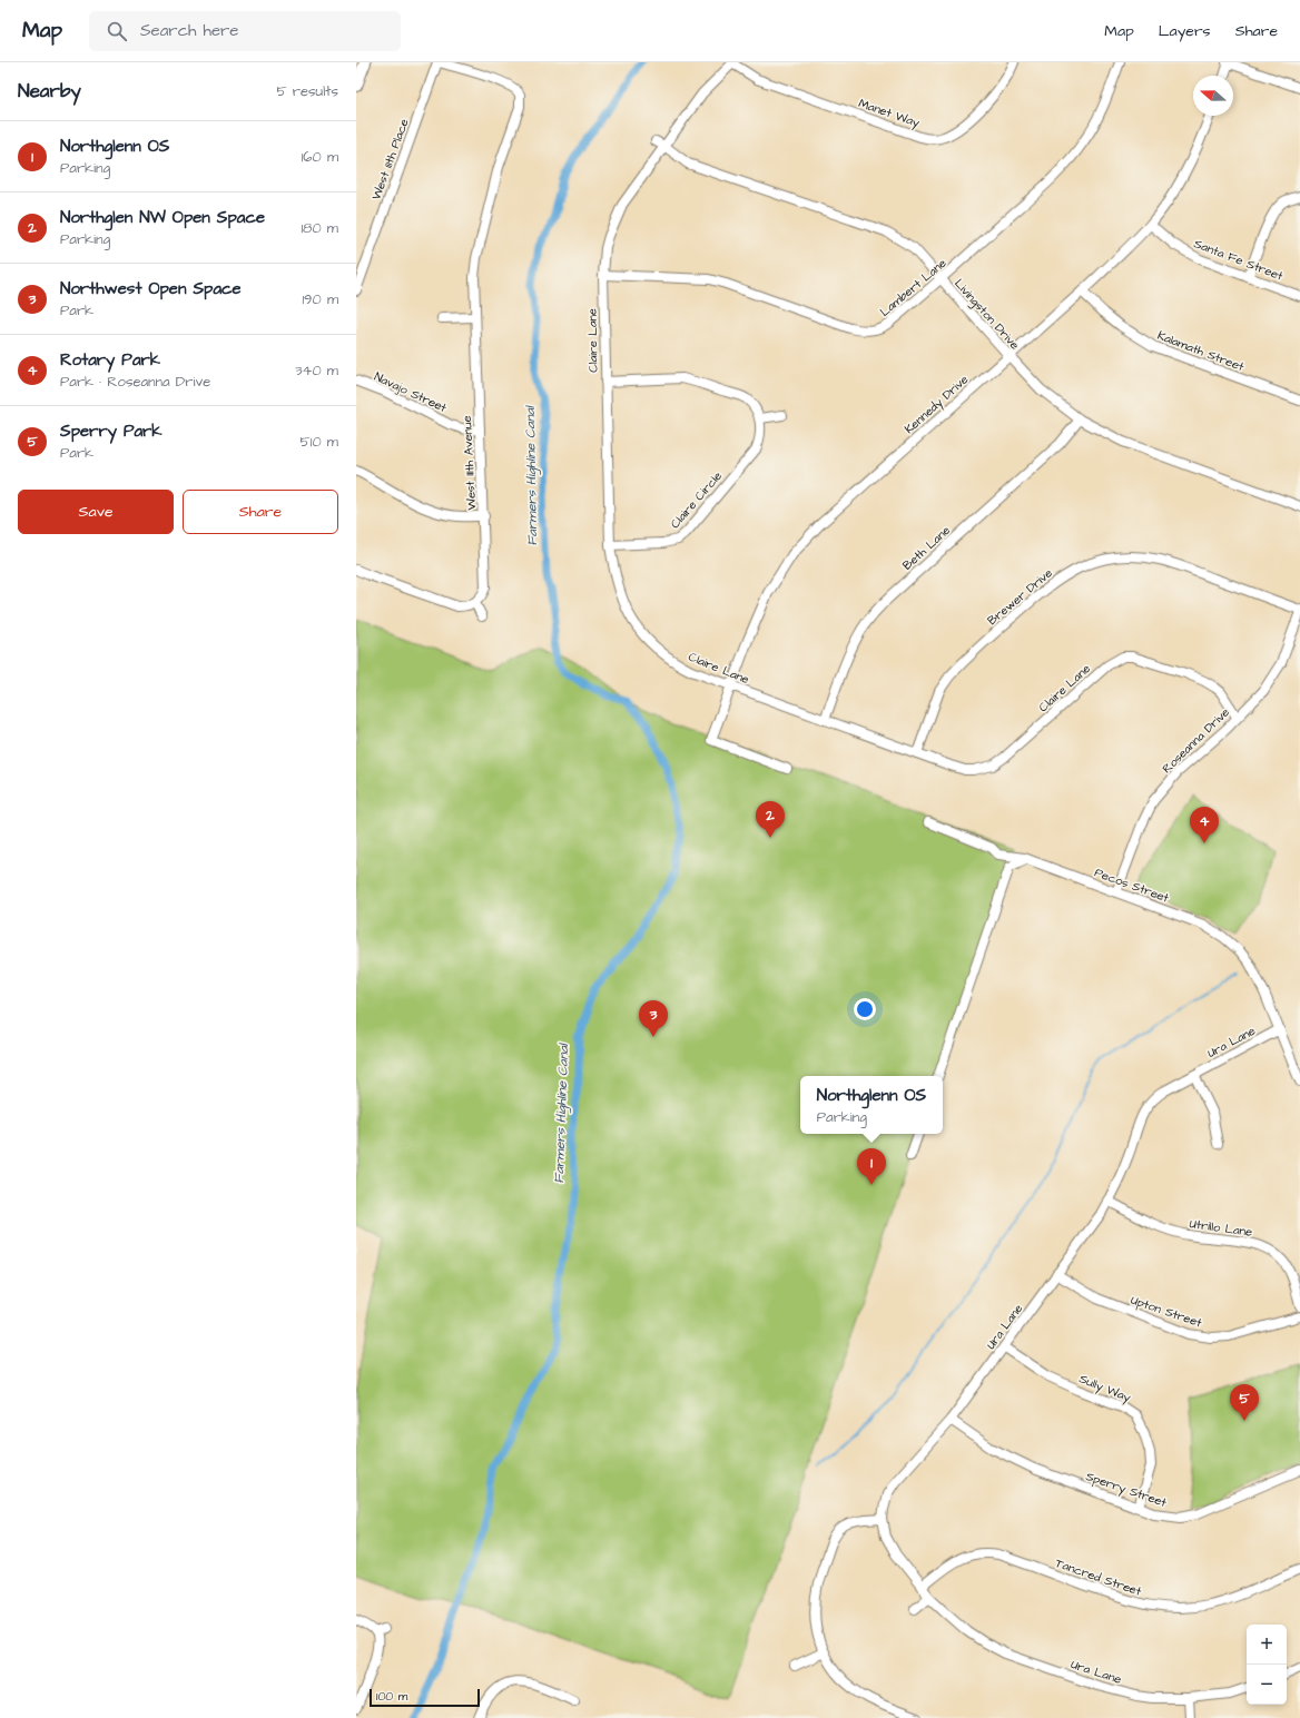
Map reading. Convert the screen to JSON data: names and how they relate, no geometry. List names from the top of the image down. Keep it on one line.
{"streets":{"street":["Manet Way","West 111th Place","Santa Fe Street","Lambert Lane","Livingston Drive","Claire Lane","Kalamath Street","Navajo Street","Kennedy Drive","West 111th Avenue","Claire Circle","Beth Lane","Brewer Drive","Roseanna Drive","Pecos Street","Ura Lane","Utrillo Lane","Upton Street","Sully Way","Sperry Street","Tancred Street"]},"crossings":[["Manet Way","Claire Lane"],["West 111th Place","West 111th Avenue"],["Santa Fe Street","Kennedy Drive"],["Lambert Lane","Livingston Drive"],["Lambert Lane","Claire Lane"],["Livingston Drive","Claire Lane"],["Livingston Drive","Kennedy Drive"],["Livingston Drive","Beth Lane"],["Claire Lane","Kennedy Drive"],["Claire Lane","Claire Circle"],["Claire Lane","Beth Lane"],["Claire Lane","Brewer Drive"],["Claire Lane","Roseanna Drive"],["Kalamath Street","Kennedy Drive"],["Navajo Street","West 111th Avenue"],["Brewer Drive","Roseanna Drive"],["Roseanna Drive","Pecos Street"],["Pecos Street","Ura Lane"],["Ura Lane","Utrillo Lane"],["Ura Lane","Upton Street"],["Ura Lane","Sully Way"],["Ura Lane","Sperry Street"],["Ura Lane","Tancred Street"],["Sully Way","Sperry Street"]],"water":["Farmers Highline Canal"],"scale_bar":"100 m","north":"left","page":{"header":"Map","search":"Search here","nav":["Map","Layers","Share"],"heading":["Nearby","5 results"],"list":[{"mark":"1","name":"Northglenn OS","note":"Parking","value":"160 m"},{"mark":"2","name":"Northglen NW Open Space","note":"Parking","value":"180 m"},{"mark":"3","name":"Northwest Open Space","note":"Park","value":"190 m"},{"mark":"4","name":"Rotary Park","note":"Park · Roseanna Drive","value":"340 m"},{"mark":"5","name":"Sperry Park","note":"Park","value":"510 m"}],"buttons":["Save","Share"],"pins":["2","4","3","1","5"],"popup":["Northglenn OS","Parking"],"map_buttons":["+","−"],"scale":"100 m"}}
